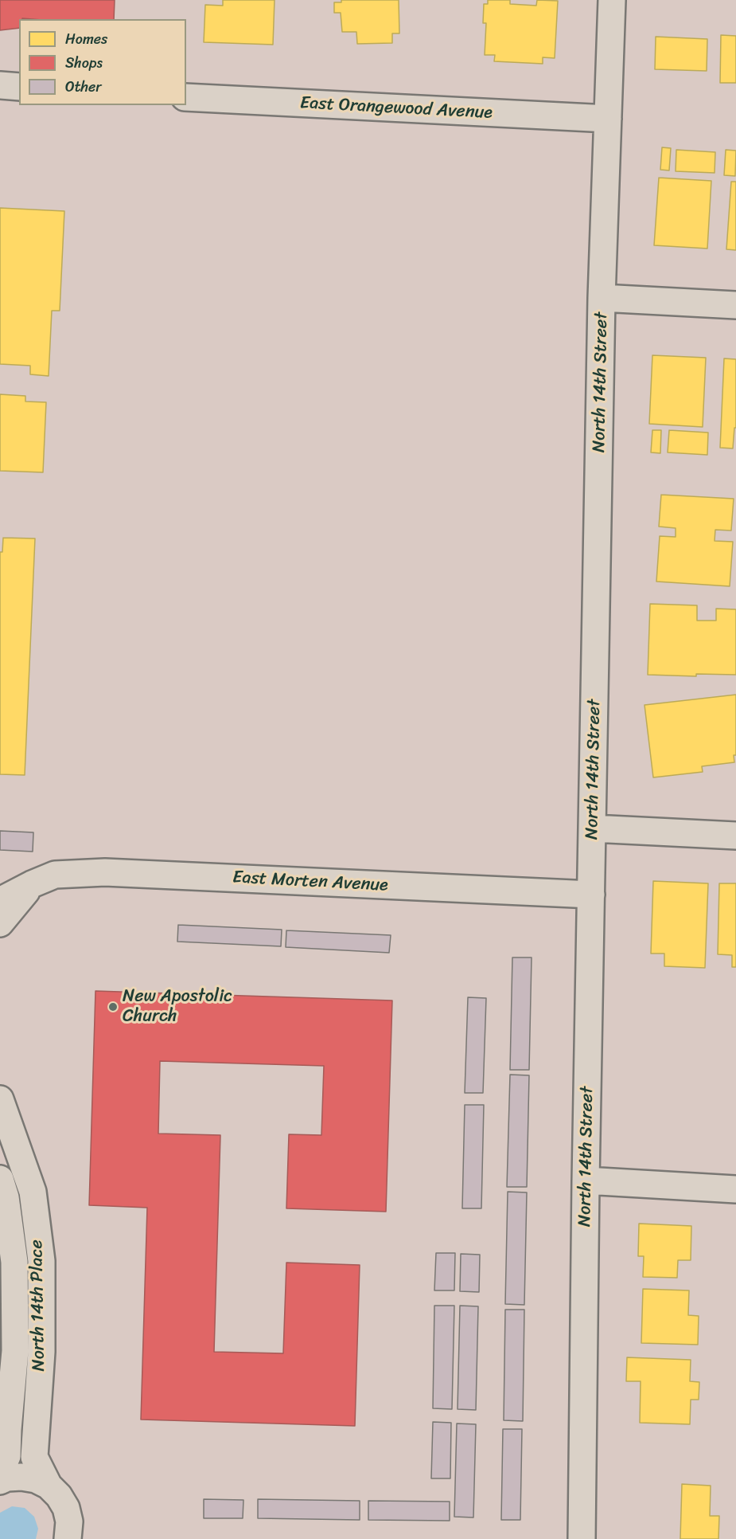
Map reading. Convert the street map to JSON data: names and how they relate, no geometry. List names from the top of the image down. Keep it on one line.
{"streets":{"street":["East Orangewood Avenue","North 14th Street","East Morten Avenue","North 14th Place"]},"crossings":[["East Orangewood Avenue","North 14th Street"],["North 14th Street","East Morten Avenue"]],"places":["New Apostolic Church"],"legend":["Homes","Shops","Other"]}
